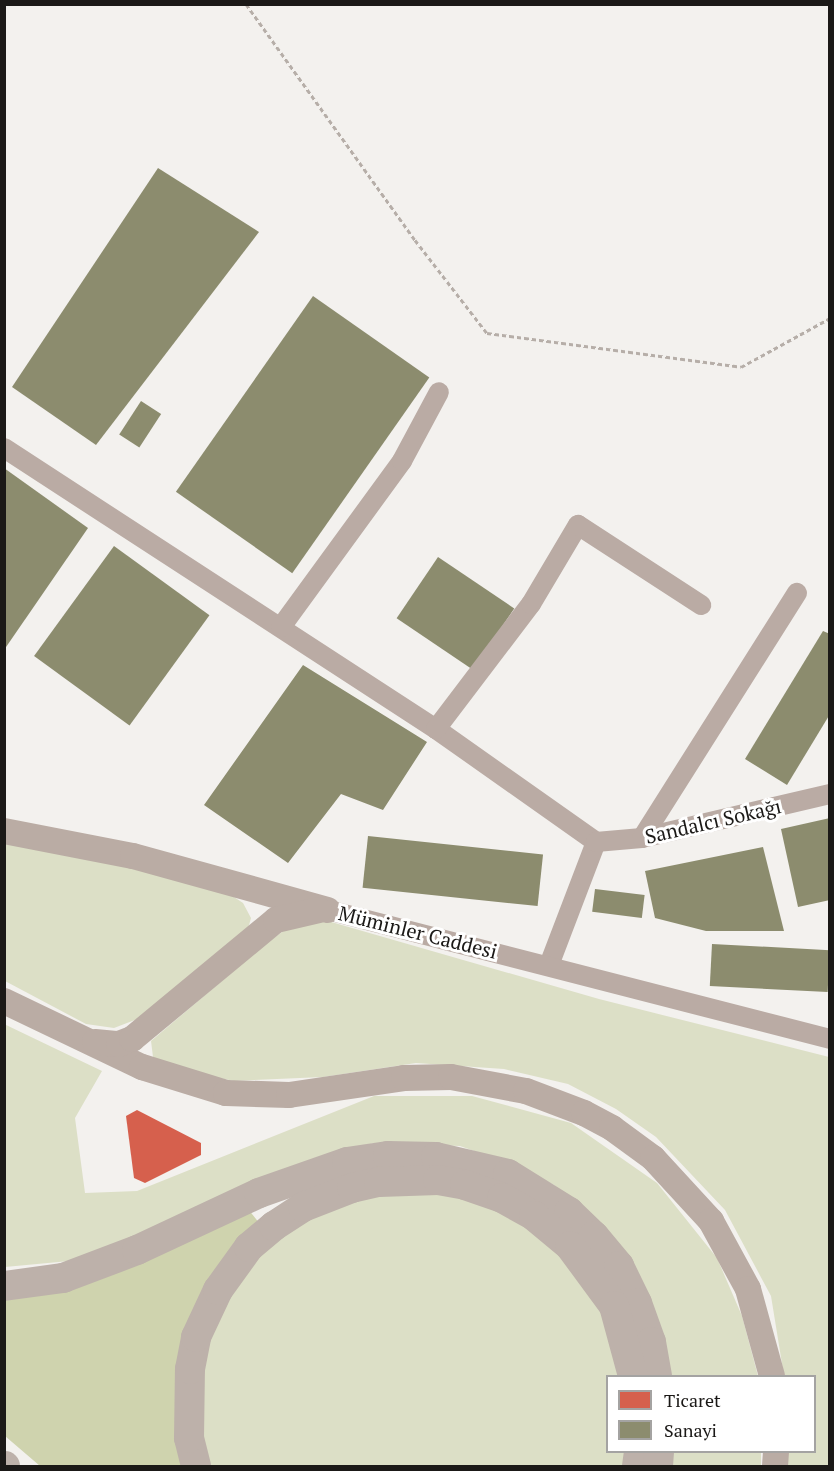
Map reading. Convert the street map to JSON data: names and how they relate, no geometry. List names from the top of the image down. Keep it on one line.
{"streets":{"main road":["Müminler Caddesi"],"street":["Sandalcı Sokağı"]},"legend":["Ticaret","Sanayi"]}
